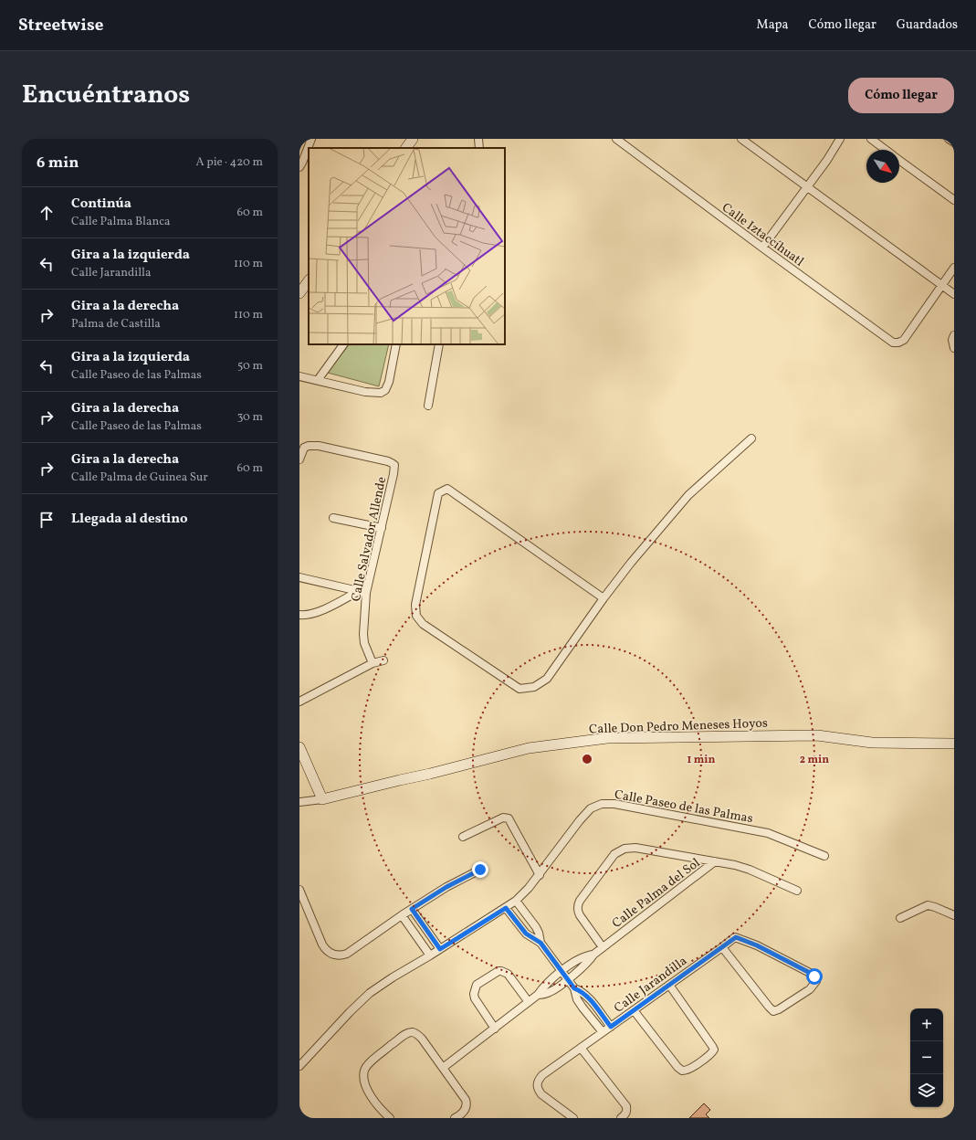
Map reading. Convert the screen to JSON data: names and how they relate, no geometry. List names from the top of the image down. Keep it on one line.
{"streets":{"street":["Calle Iztaccíhuatl","Calle Salvador Allende","Calle Don Pedro Meneses Hoyos","Calle Paseo de las Palmas","Calle Palma del Sol","Calle Jarandilla"]},"north":"bottom right","page":{"header":"Streetwise","nav":["Mapa","Cómo llegar","Guardados"],"title":"Encuéntranos","buttons":"Cómo llegar","heading":["6 min","A pie · 420 m"],"list":[["Continúa","Calle Palma Blanca","60 m"],["Gira a la izquierda","Calle Jarandilla","110 m"],["Gira a la derecha","Palma de Castilla","110 m"],["Gira a la izquierda","Calle Paseo de las Palmas","50 m"],["Gira a la derecha","Calle Paseo de las Palmas","30 m"],["Gira a la derecha","Calle Palma de Guinea Sur","60 m"],"Llegada al destino"],"map_buttons":["+","−"]},"rings":["1 min","2 min"]}
